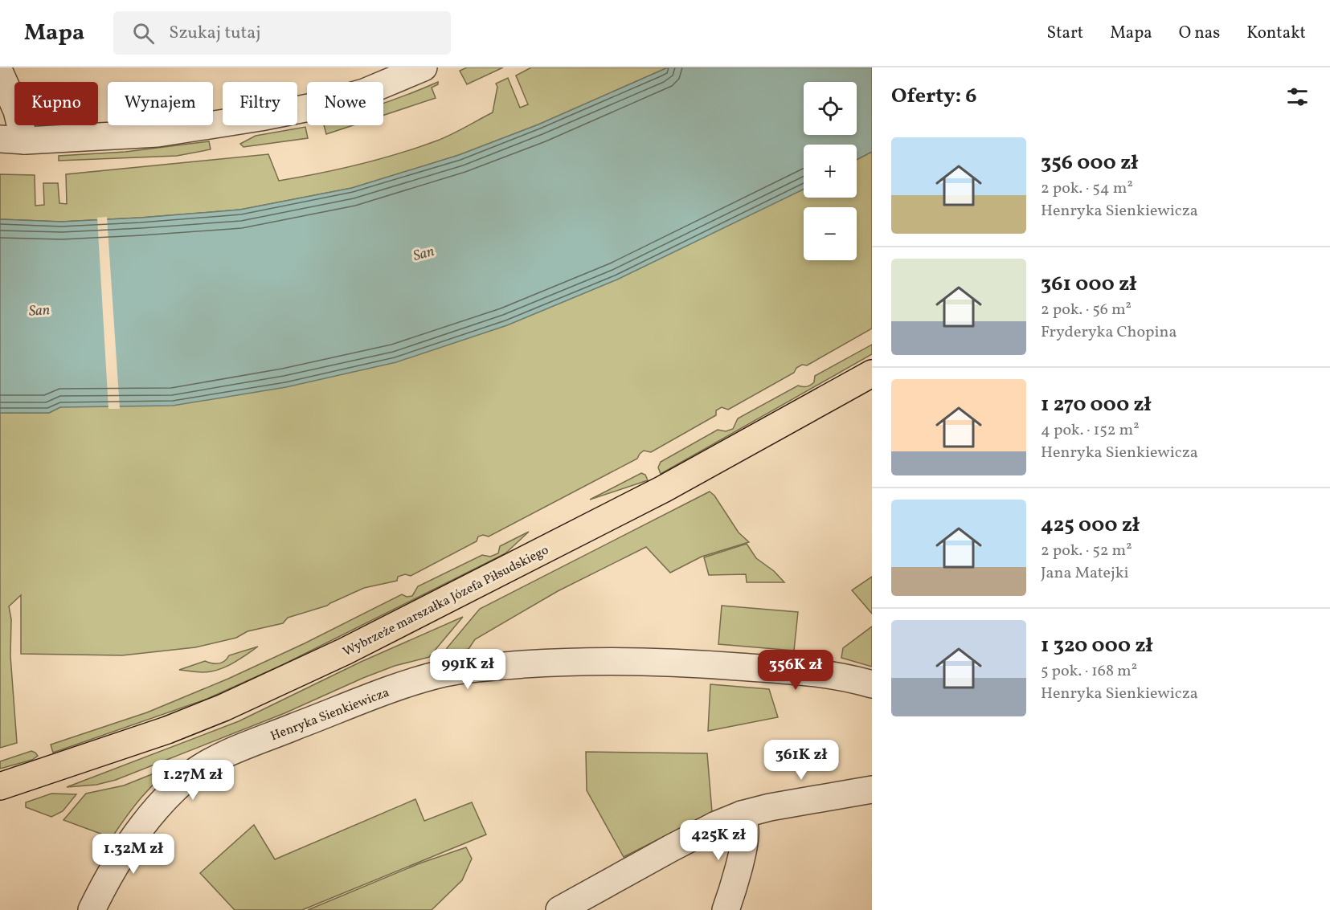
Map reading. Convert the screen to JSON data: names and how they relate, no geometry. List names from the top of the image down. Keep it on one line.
{"streets":{"main road":["Wybrzeże marszałka Józefa Piłsudskiego"],"street":["Henryka Sienkiewicza"]},"water":["San"],"page":{"header":"Mapa","search":"Szukaj tutaj","nav":["Start","Mapa","O nas","Kontakt"],"heading":"Oferty: 6","map_buttons":["+","−"],"chip":["Kupno","Wynajem","Filtry","Nowe"],"list":[{"name":"356 000 zł","note":"2 pok. · 54 m² · Henryka Sienkiewicza"},{"name":"361 000 zł","note":"2 pok. · 56 m² · Fryderyka Chopina"},{"name":"1 270 000 zł","note":"4 pok. · 152 m² · Henryka Sienkiewicza"},{"name":"425 000 zł","note":"2 pok. · 52 m² · Jana Matejki"},{"name":"1 320 000 zł","note":"5 pok. · 168 m² · Henryka Sienkiewicza"}],"price":["991K zł","356K zł","361K zł","1.27M zł","425K zł","1.32M zł"]}}
